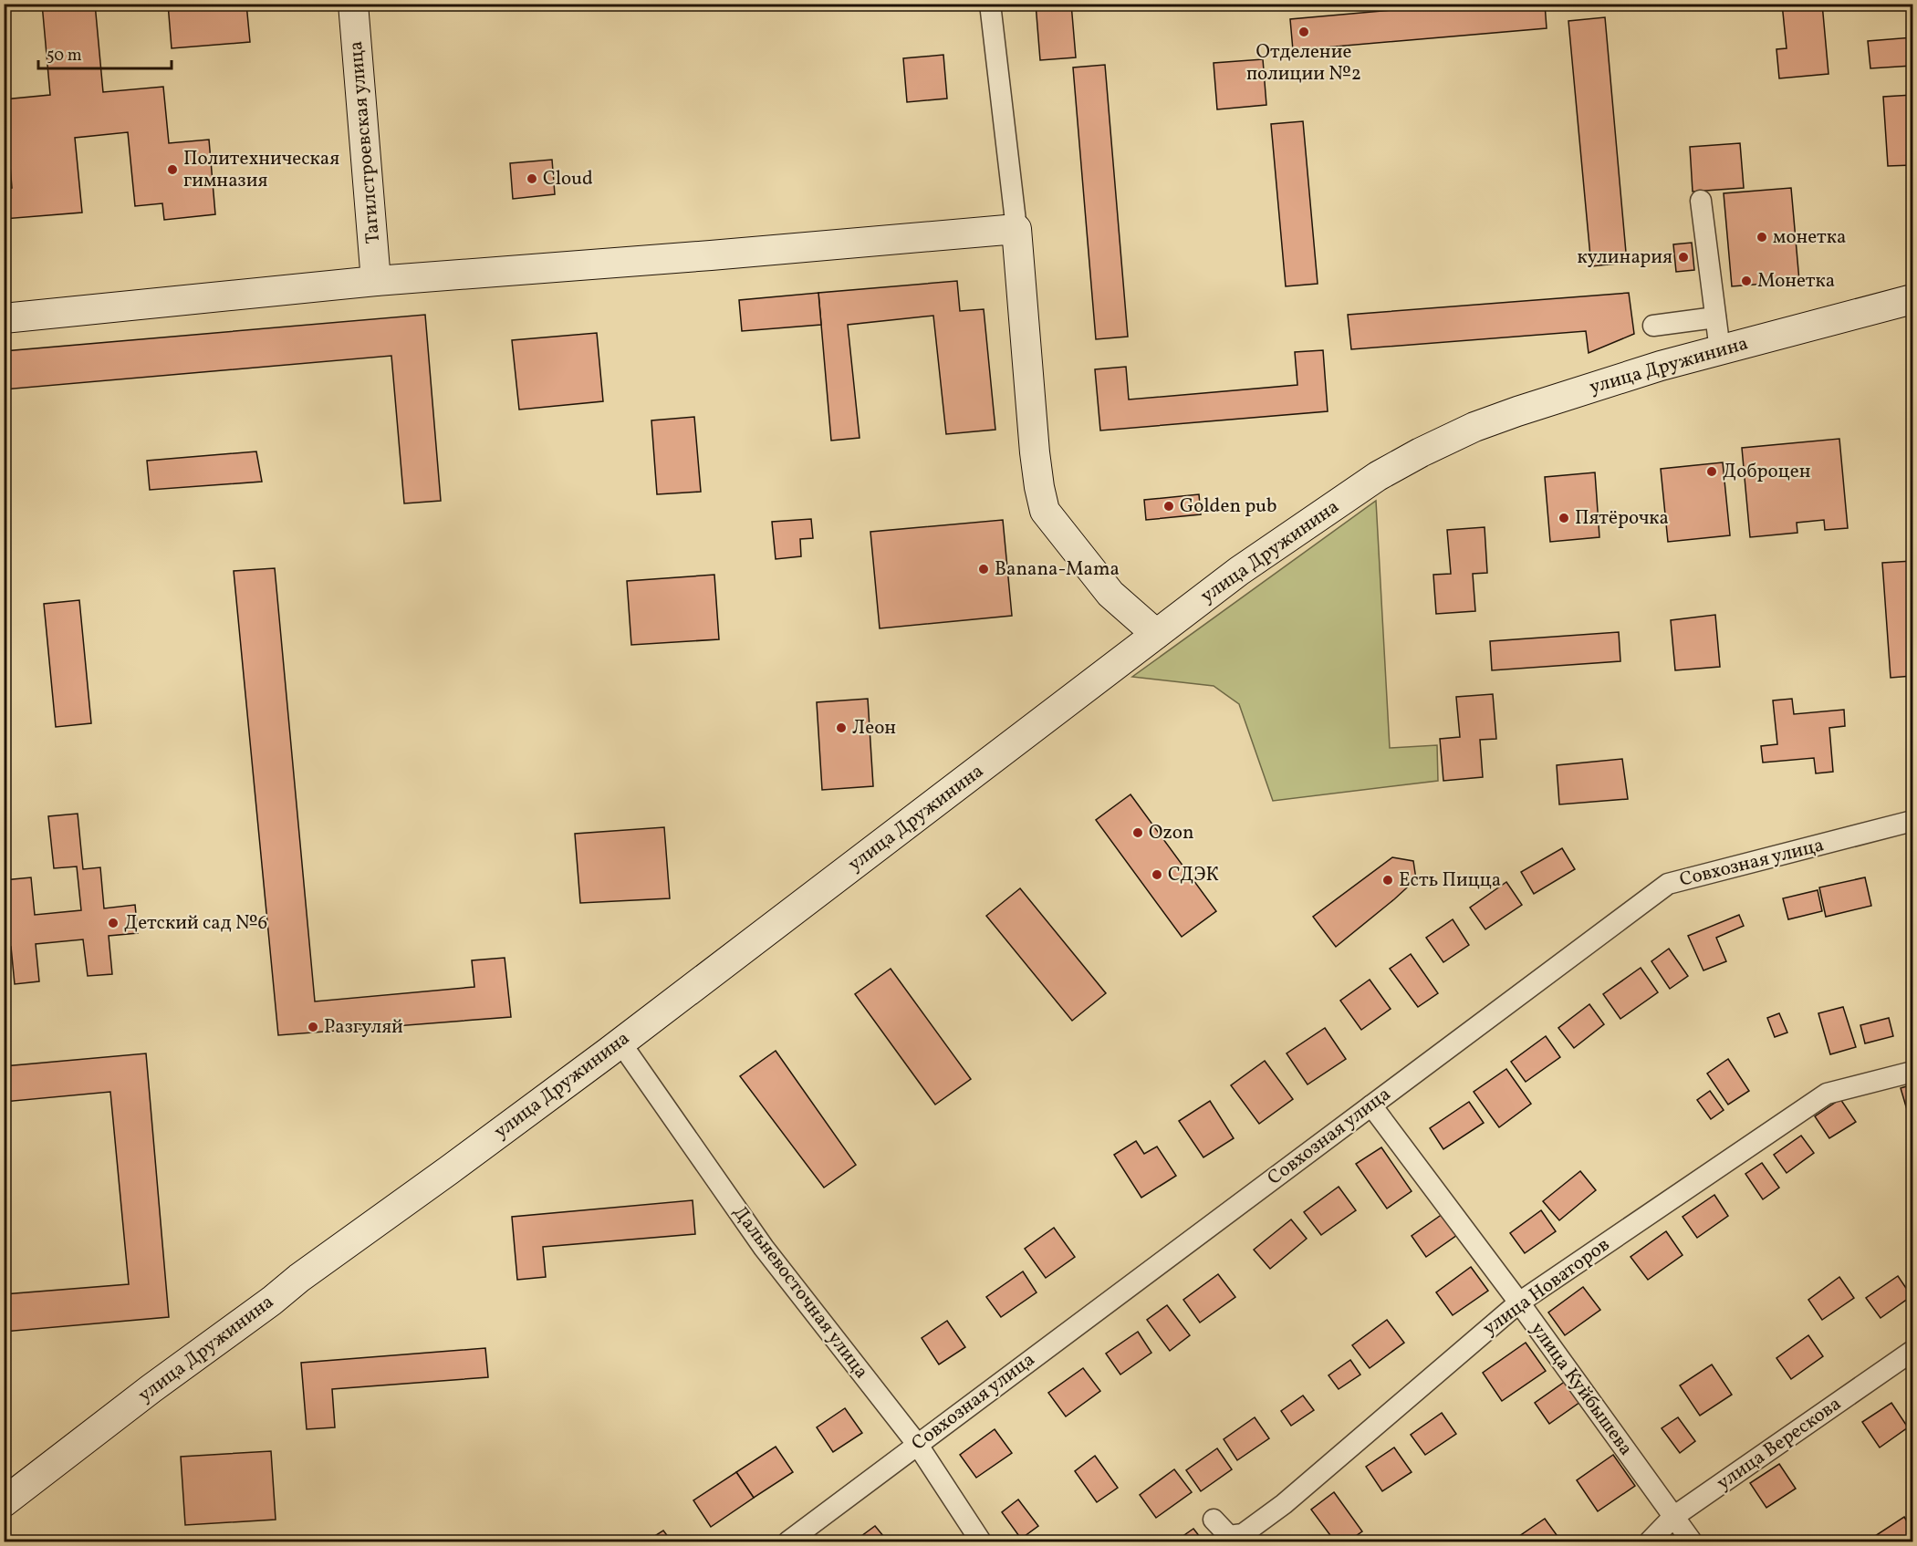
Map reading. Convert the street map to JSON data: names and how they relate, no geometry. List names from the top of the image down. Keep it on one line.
{"streets":{"main road":["Тагилстроевская улица","улица Дружинина"],"street":["Совхозная улица","улица Новаторов","Дальневосточная улица","улица Куйбышева","улица Верескова"]},"crossings":[["улица Дружинина","Дальневосточная улица"],["Совхозная улица","Дальневосточная улица"],["Совхозная улица","улица Куйбышева"],["улица Новаторов","улица Куйбышева"],["улица Куйбышева","улица Верескова"]],"places":["Отделение полиции №2","Политехническая гимназия","Cloud","монетка","кулинария","Монетка","Доброцен","Golden pub","Пятёрочка","Banana-Mama","Леон","Ozon","СДЭК","Есть Пицца","Детский сад №6","Разгуляй"],"scale_bar":"50 m"}
